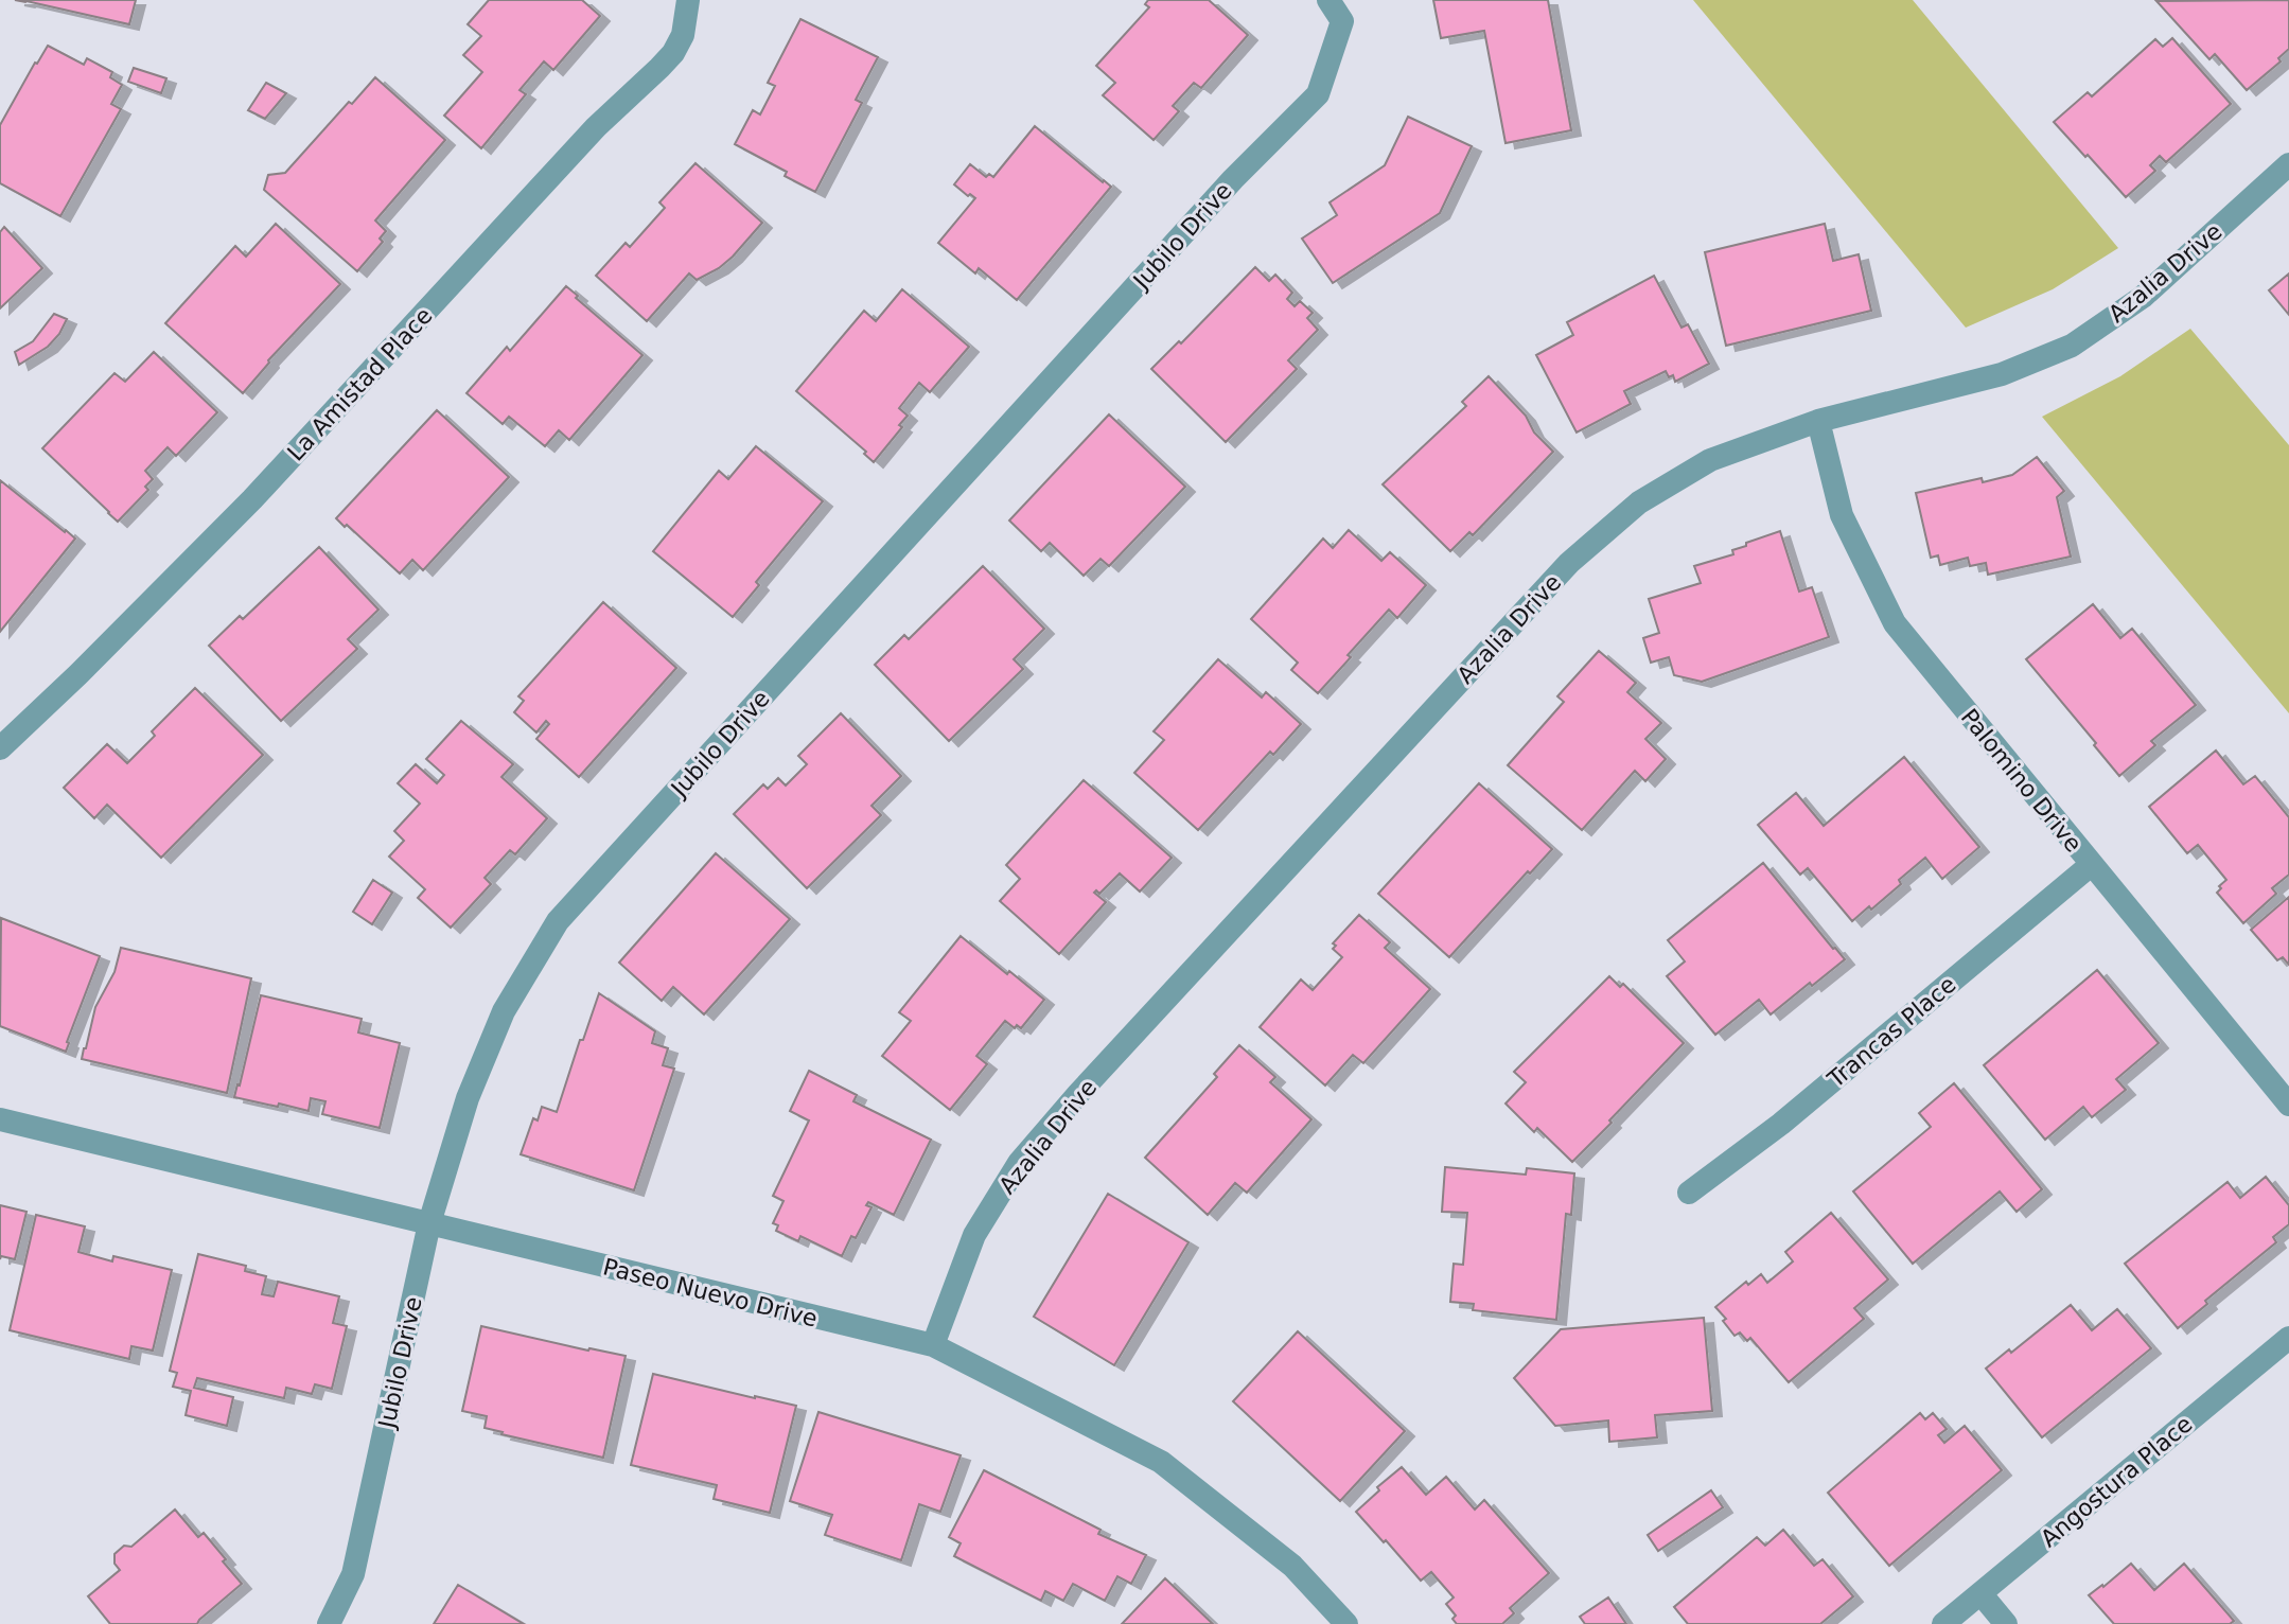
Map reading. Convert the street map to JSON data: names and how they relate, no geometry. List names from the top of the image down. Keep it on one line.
{"streets":{"street":["Jubilo Drive","Azalia Drive","La Amistad Place","Palomino Drive","Trancas Place","Paseo Nuevo Drive","Angostura Place"]},"crossings":[["Jubilo Drive","Paseo Nuevo Drive"],["Azalia Drive","Palomino Drive"],["Azalia Drive","Paseo Nuevo Drive"],["Palomino Drive","Trancas Place"]]}
